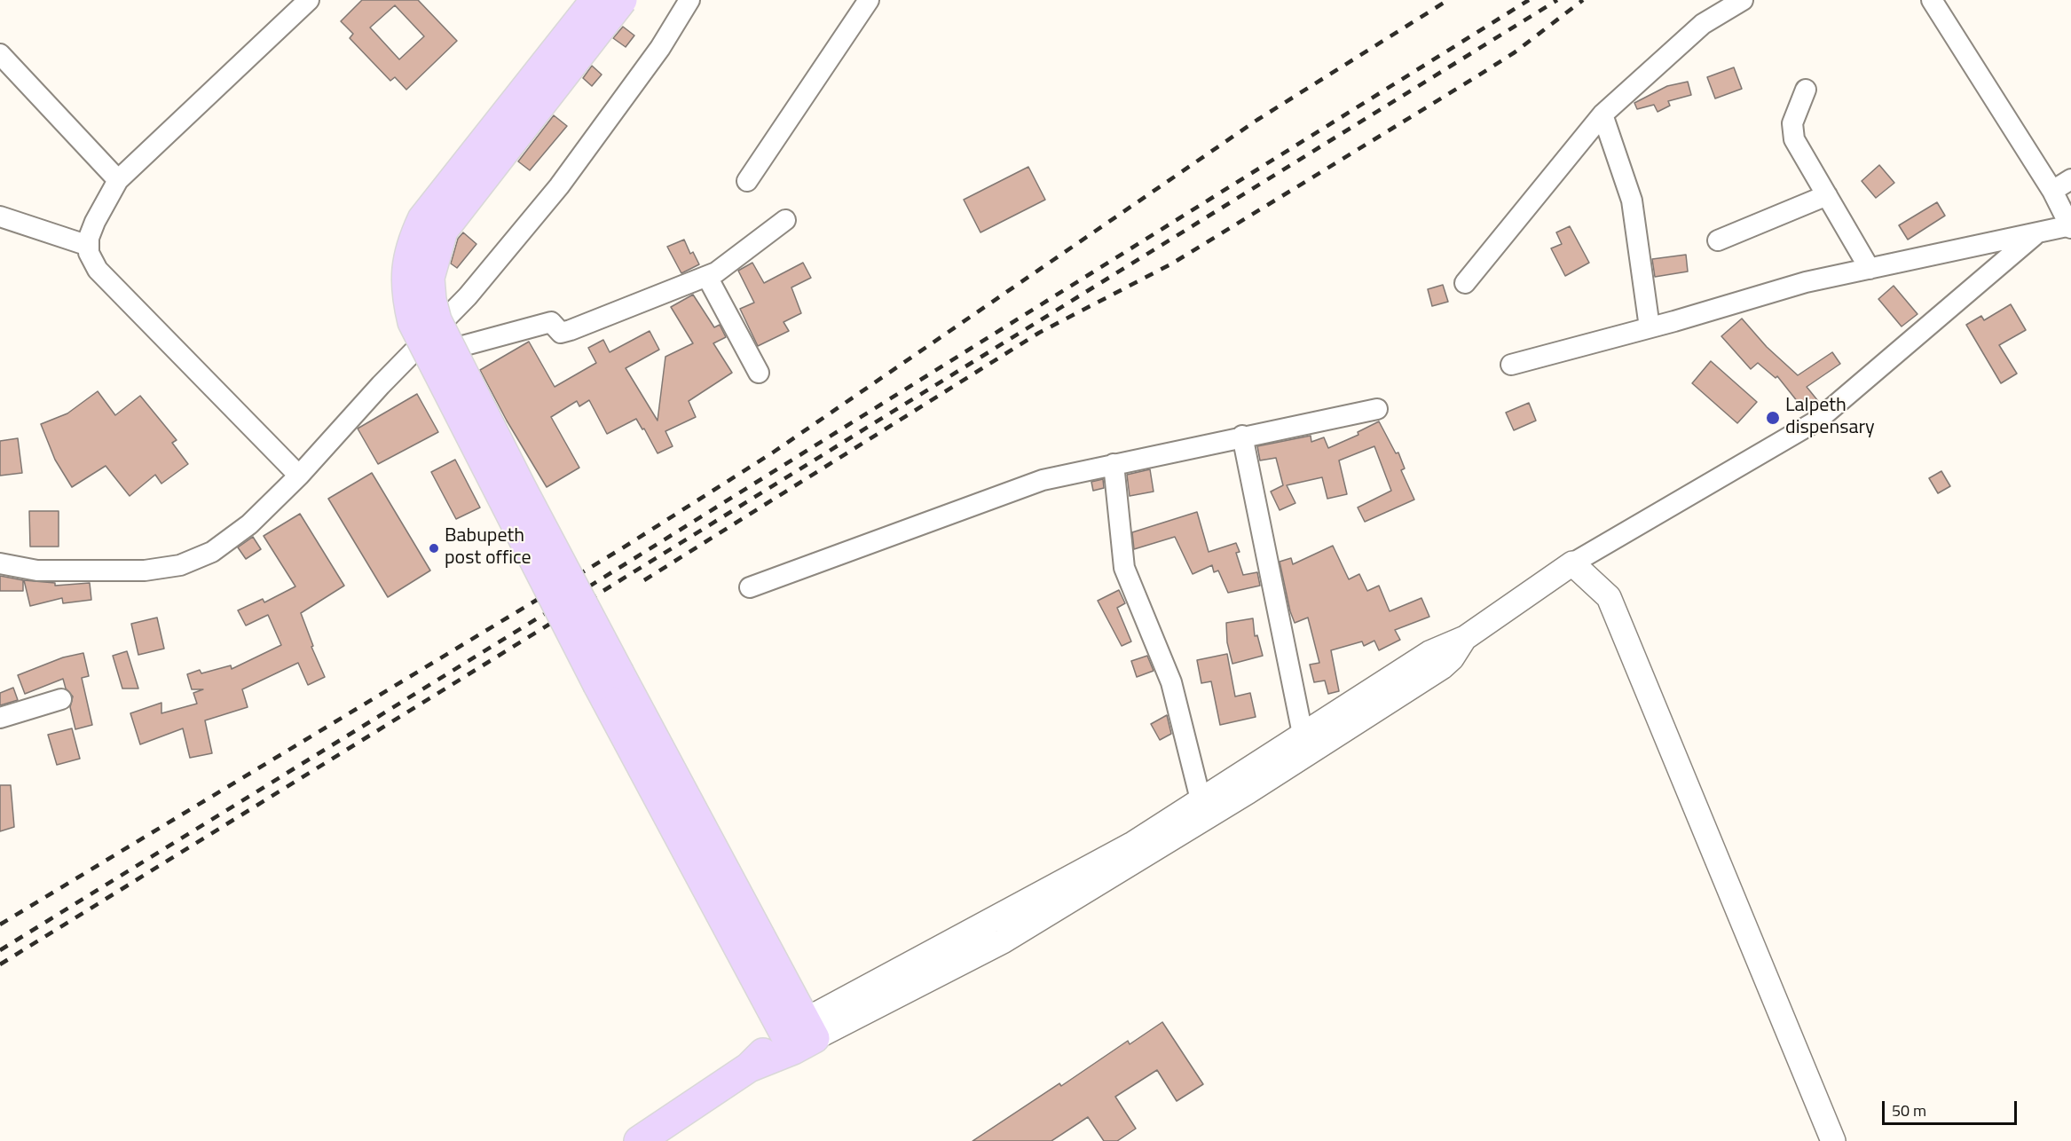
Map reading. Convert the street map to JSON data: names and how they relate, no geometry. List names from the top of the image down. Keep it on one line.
{"places":["Lalpeth dispensary","Babupeth post office"],"scale_bar":"50 m"}
